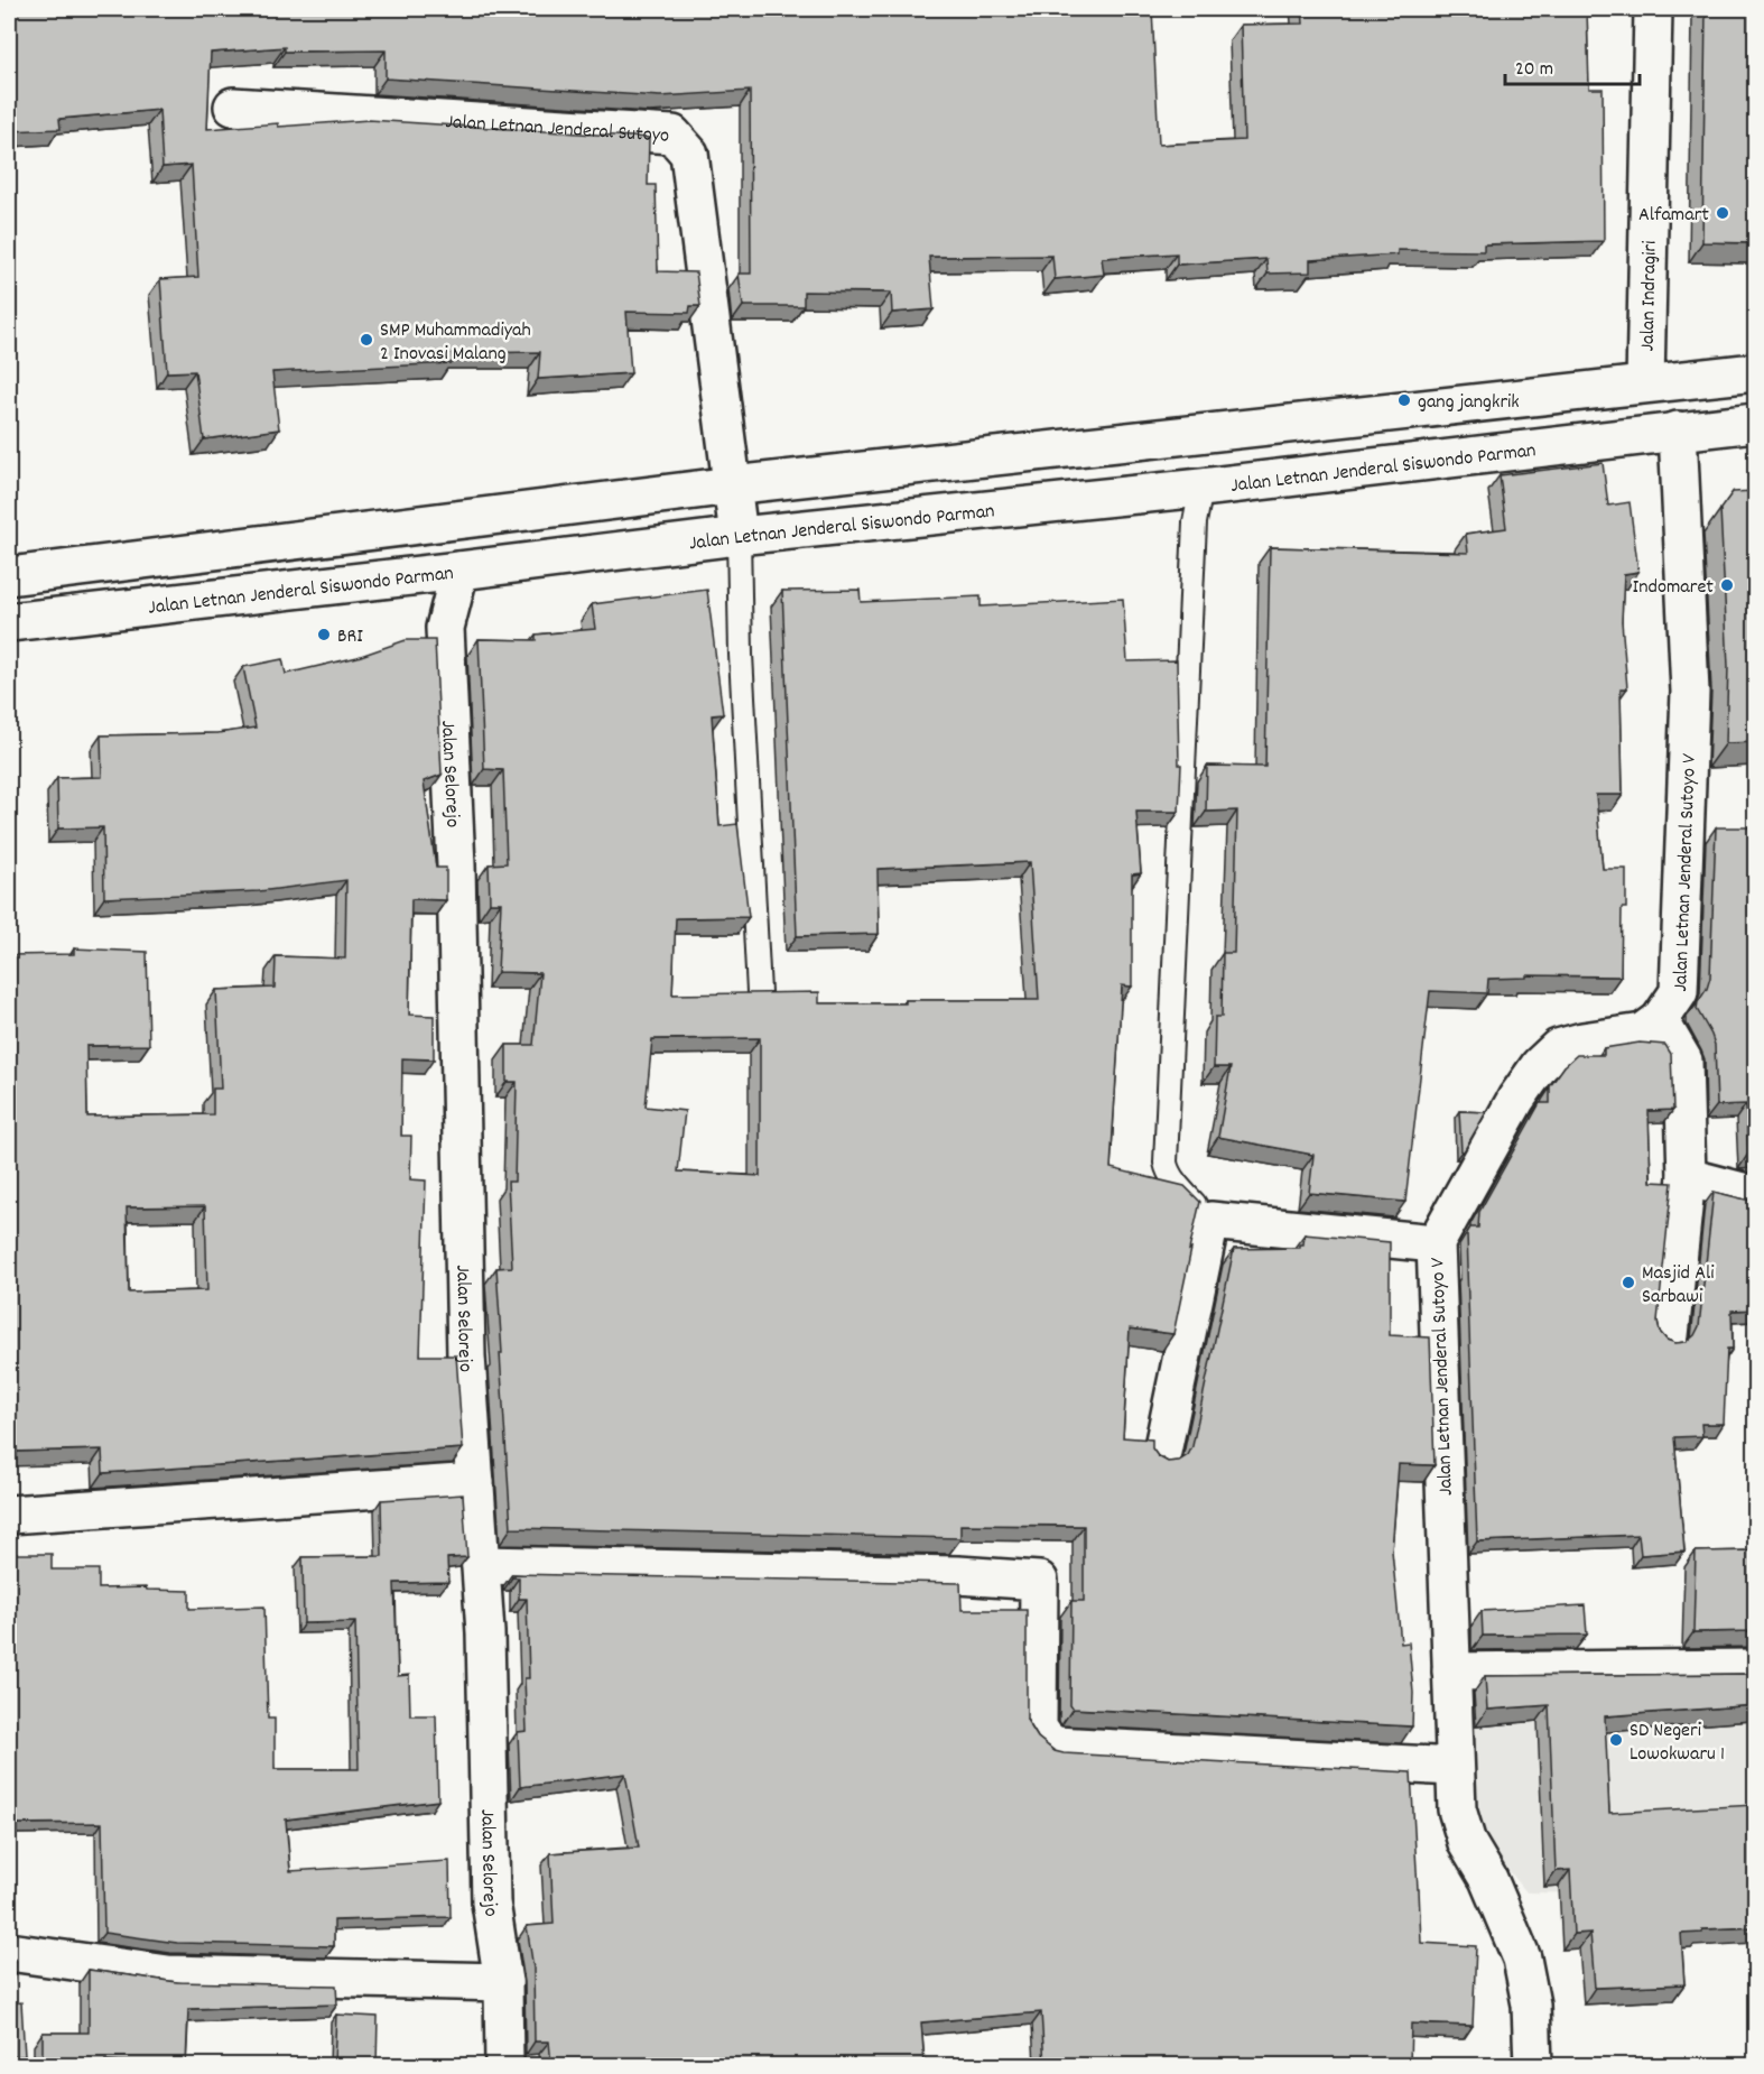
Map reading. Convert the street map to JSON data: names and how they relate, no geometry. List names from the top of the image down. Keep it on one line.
{"streets":{"street":["Jalan Letnan Jenderal Sutoyo","Jalan Indragiri","Jalan Letnan Jenderal Siswondo Parman","Jalan Selorejo","Jalan Letnan Jenderal Sutoyo V"]},"crossings":[["Jalan Letnan Jenderal Sutoyo","Jalan Letnan Jenderal Siswondo Parman"],["Jalan Letnan Jenderal Siswondo Parman","Jalan Selorejo"],["Jalan Letnan Jenderal Siswondo Parman","Jalan Letnan Jenderal Sutoyo V"]],"places":["Alfamart","SMP Muhammadiyah 2 Inovasi Malang","gang jangkrik","Indomaret","BRI","Masjid Ali Sarbawi","SD Negeri Lowokwaru 1"],"scale_bar":"20 m"}
